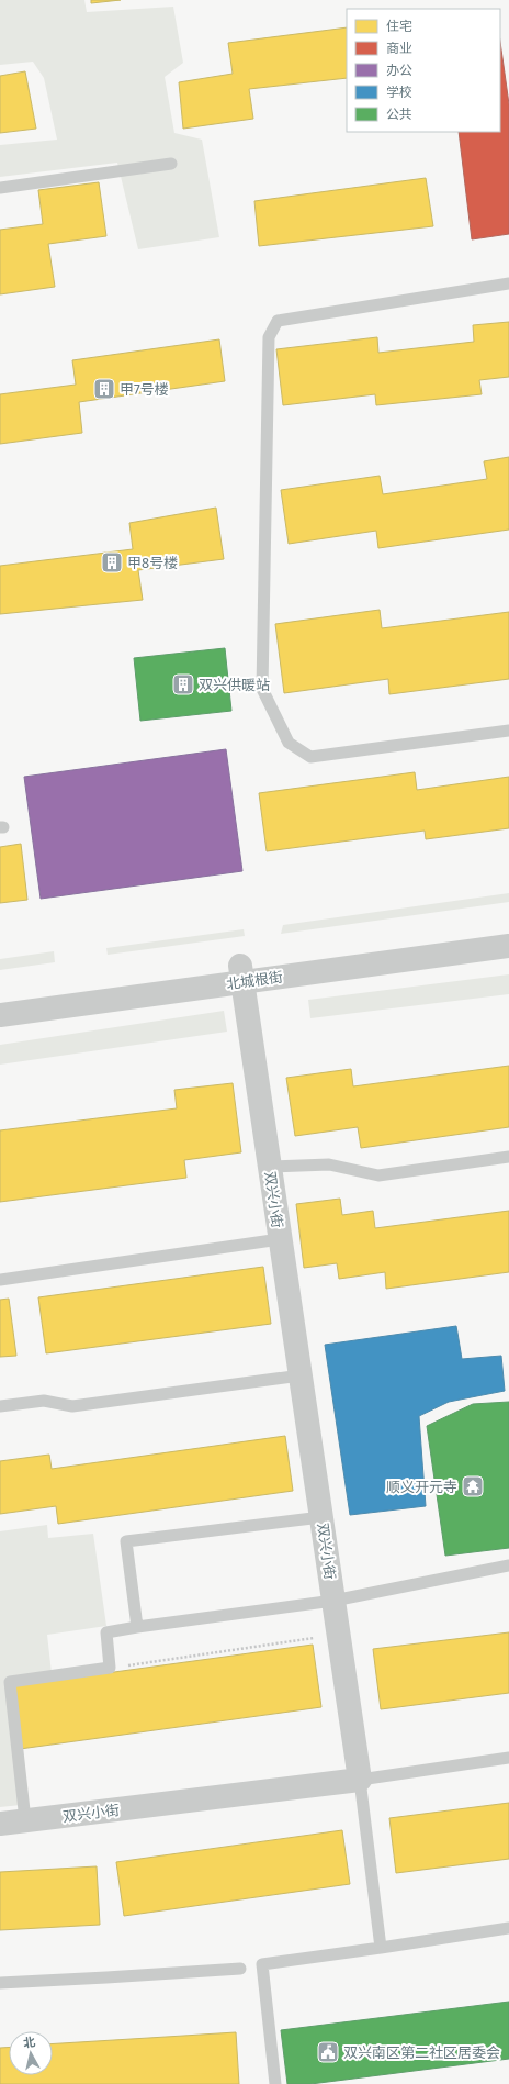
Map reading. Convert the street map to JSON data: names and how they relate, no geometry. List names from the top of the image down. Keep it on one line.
{"streets":{"street":["北城根街","双兴小街"]},"crossings":[["北城根街","双兴小街"]],"places":{"building":["甲7号楼","甲8号楼","双兴供暖站"],"temple":["顺义开元寺"],"public building":["双兴南区第二社区居委会"]},"legend":["住宅","商业","办公","学校","公共"],"north":"top"}
